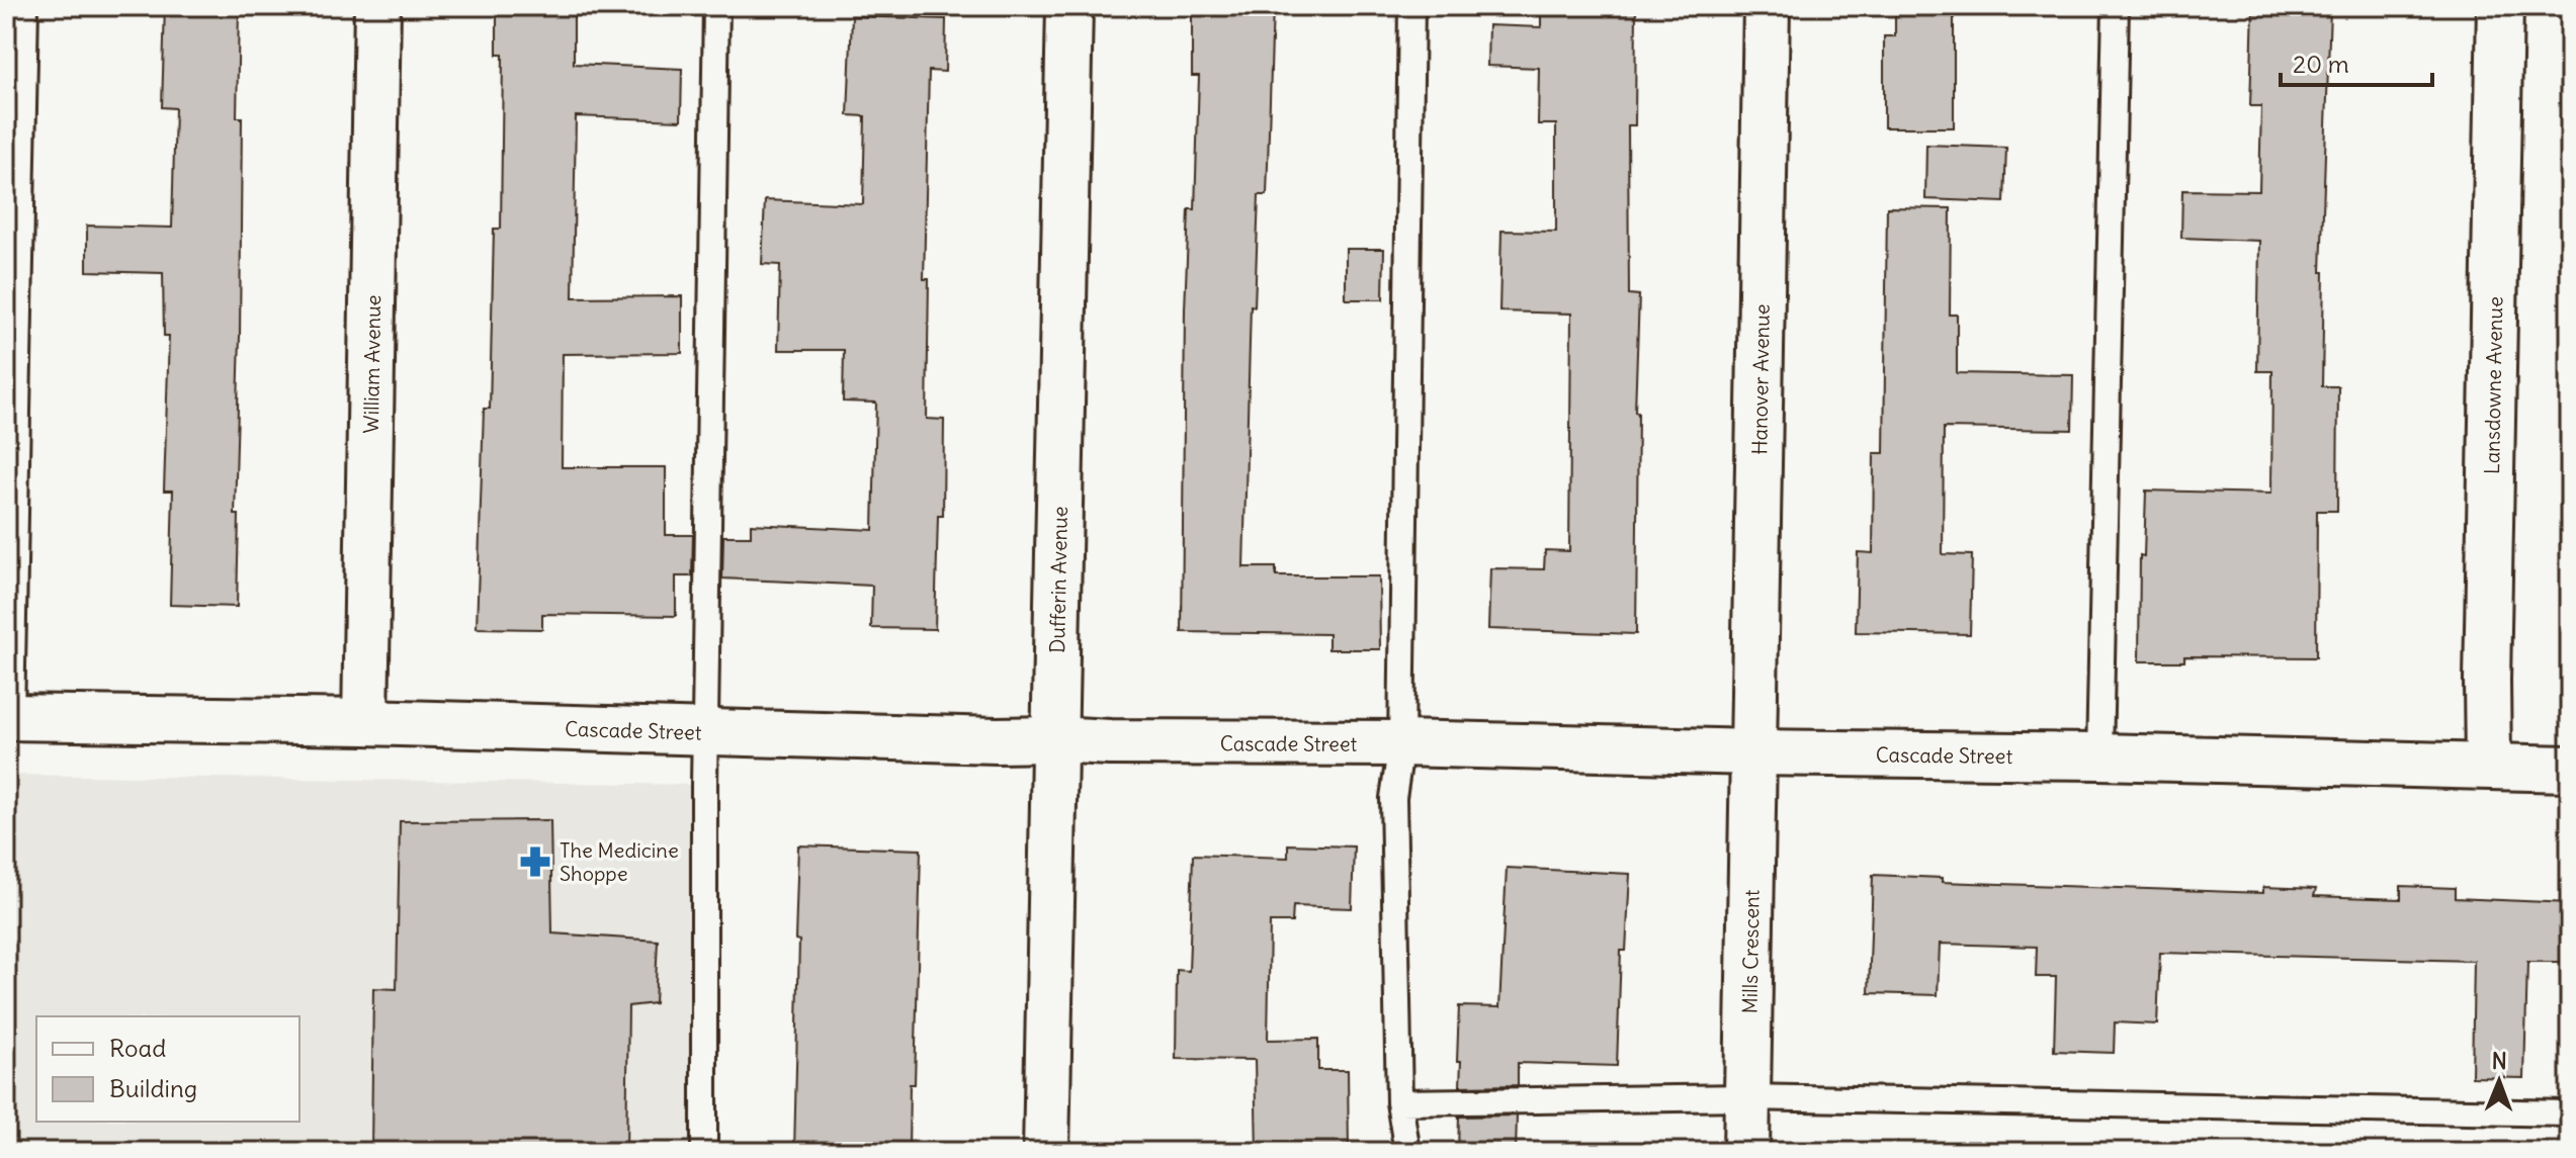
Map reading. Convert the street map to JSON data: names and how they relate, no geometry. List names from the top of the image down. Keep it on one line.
{"streets":{"street":["William Avenue","Hanover Avenue","Lansdowne Avenue","Dufferin Avenue","Cascade Street","Mills Crescent"]},"crossings":[["William Avenue","Cascade Street"],["Hanover Avenue","Cascade Street"],["Hanover Avenue","Mills Crescent"],["Lansdowne Avenue","Cascade Street"],["Dufferin Avenue","Cascade Street"],["Cascade Street","Mills Crescent"]],"places":{"pharmacy":["The Medicine Shoppe"]},"legend":["Road","Building"],"scale_bar":"20 m","north":"top"}
